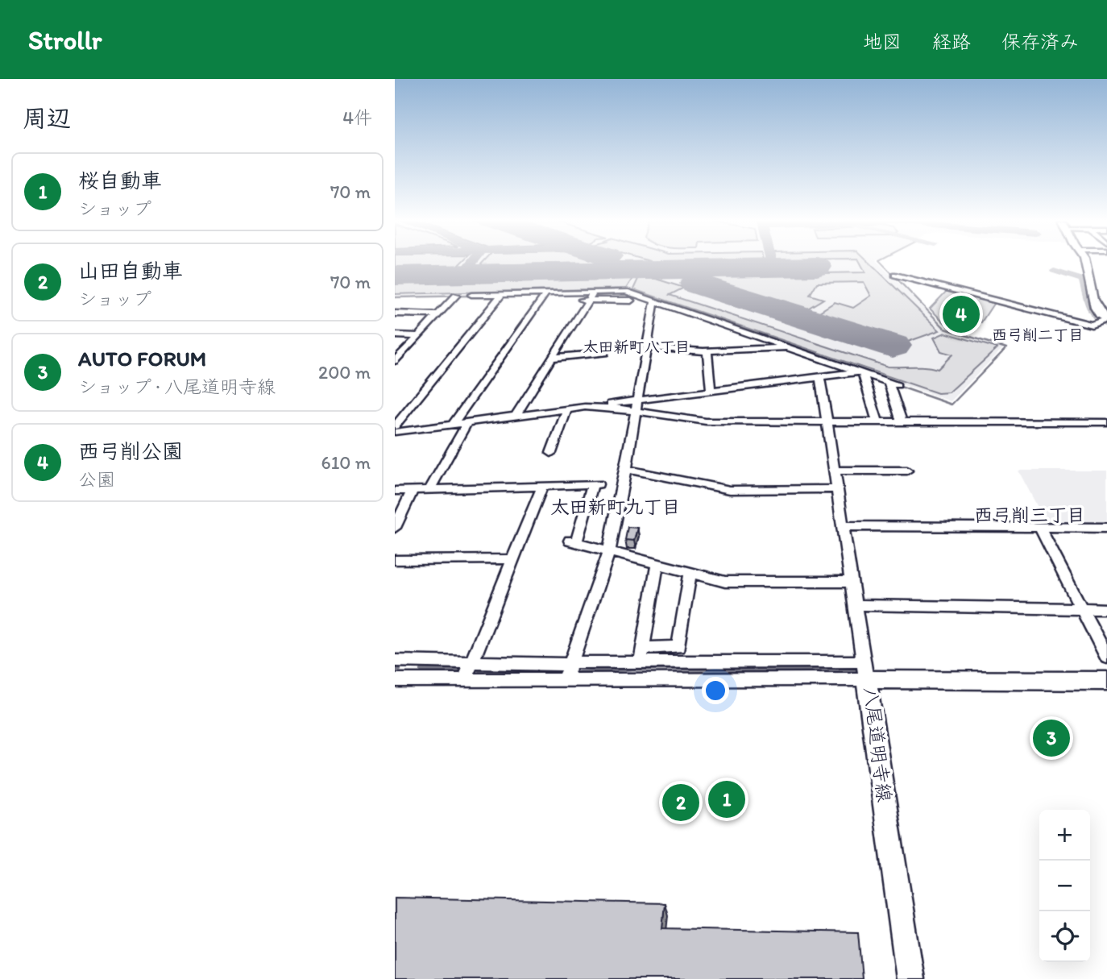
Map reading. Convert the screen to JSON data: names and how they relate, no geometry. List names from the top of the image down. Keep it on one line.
{"streets":{"main road":["八尾道明寺線"]},"districts":["西弓削二丁目","太田新町八丁目","太田新町九丁目","西弓削三丁目"],"page":{"header":"Strollr","nav":["地図","経路","保存済み"],"heading":["周辺","4件"],"list":[{"mark":"1","name":"桜自動車","note":"ショップ","value":"70 m"},{"mark":"2","name":"山田自動車","note":"ショップ","value":"70 m"},{"mark":"3","name":"AUTO FORUM","note":"ショップ · 八尾道明寺線","value":"200 m"},{"mark":"4","name":"西弓削公園","note":"公園","value":"610 m"}],"pins":["4","3","1","2"],"map_buttons":["+","−"]}}
